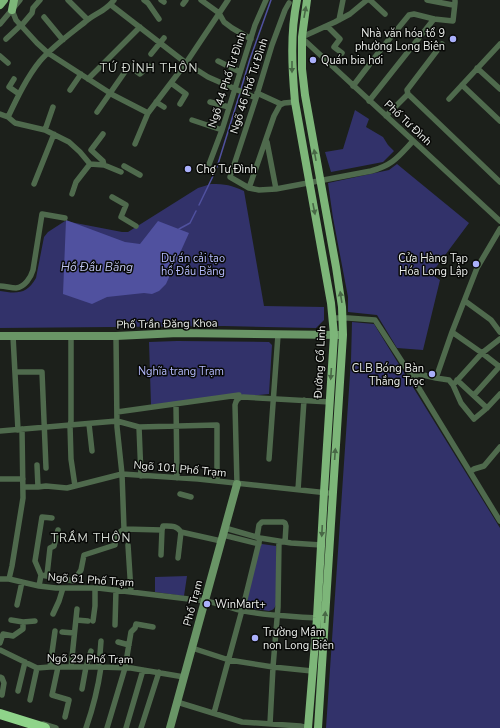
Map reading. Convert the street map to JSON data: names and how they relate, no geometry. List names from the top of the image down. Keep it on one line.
{"streets":{"main road":["Đường Cổ Linh"],"street":["Ngõ 44 Phố Tư Đình","Ngõ 46 Phố Tư Đình","Phố Tư Đình","Phố Trần Đăng Khoa","Ngõ 101 Phố Trạm","Ngõ 61 Phố Trạm","Phố Trạm","Ngõ 29 Phố Trạm"]},"crossings":[["Phố Tư Đình","Đường Cổ Linh"],["Phố Trần Đăng Khoa","Đường Cổ Linh"],["Đường Cổ Linh","Ngõ 101 Phố Trạm"],["Đường Cổ Linh","Ngõ 61 Phố Trạm"],["Ngõ 101 Phố Trạm","Phố Trạm"],["Ngõ 61 Phố Trạm","Phố Trạm"],["Phố Trạm","Ngõ 29 Phố Trạm"]],"districts":["TỨ ĐỈNH THÔN","TRẦM THÔN"],"water":["Hồ Đầu Băng"],"parks":["Dự án cải tạo hồ Đầu Băng","Nghĩa trang Trạm"],"places":["Nhà văn hóa tổ 9 phường Long Biên","Quán bia hơi","Chợ Tư Đình","Cửa Hàng Tạp Hóa Long Lập","CLB Bóng Bàn Thắng Trọc","WinMart+","Trường Mầm non Long Biên"]}
